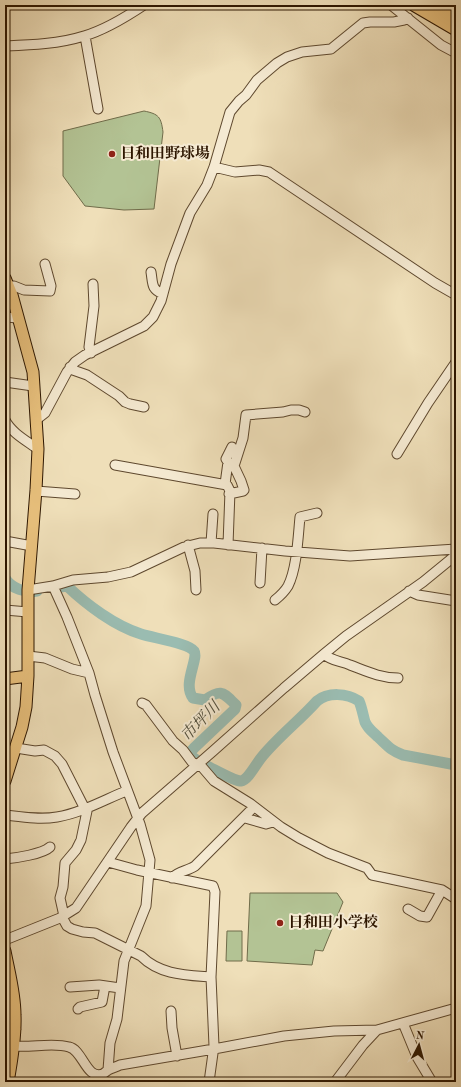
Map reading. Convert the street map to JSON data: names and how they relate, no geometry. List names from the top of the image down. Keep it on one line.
{"water":["市坪川"],"places":["日和田野球場","日和田小学校"],"north":"top"}
